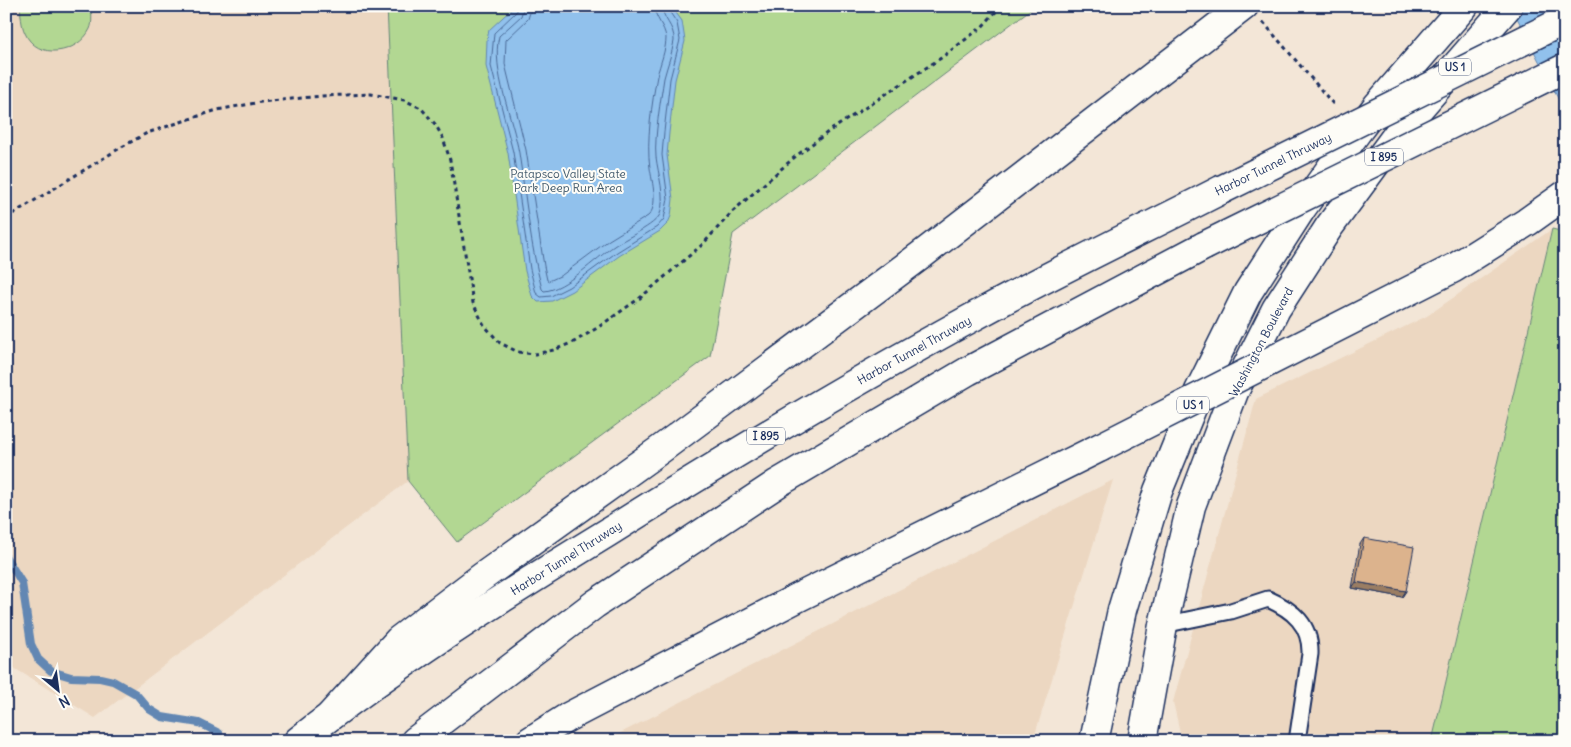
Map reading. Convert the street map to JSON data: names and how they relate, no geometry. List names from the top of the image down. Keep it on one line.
{"streets":{"main road":["US 1","I 895","Harbor Tunnel Thruway","Washington Boulevard"]},"parks":["Patapsco Valley State Park Deep Run Area"],"north":"bottom right"}
